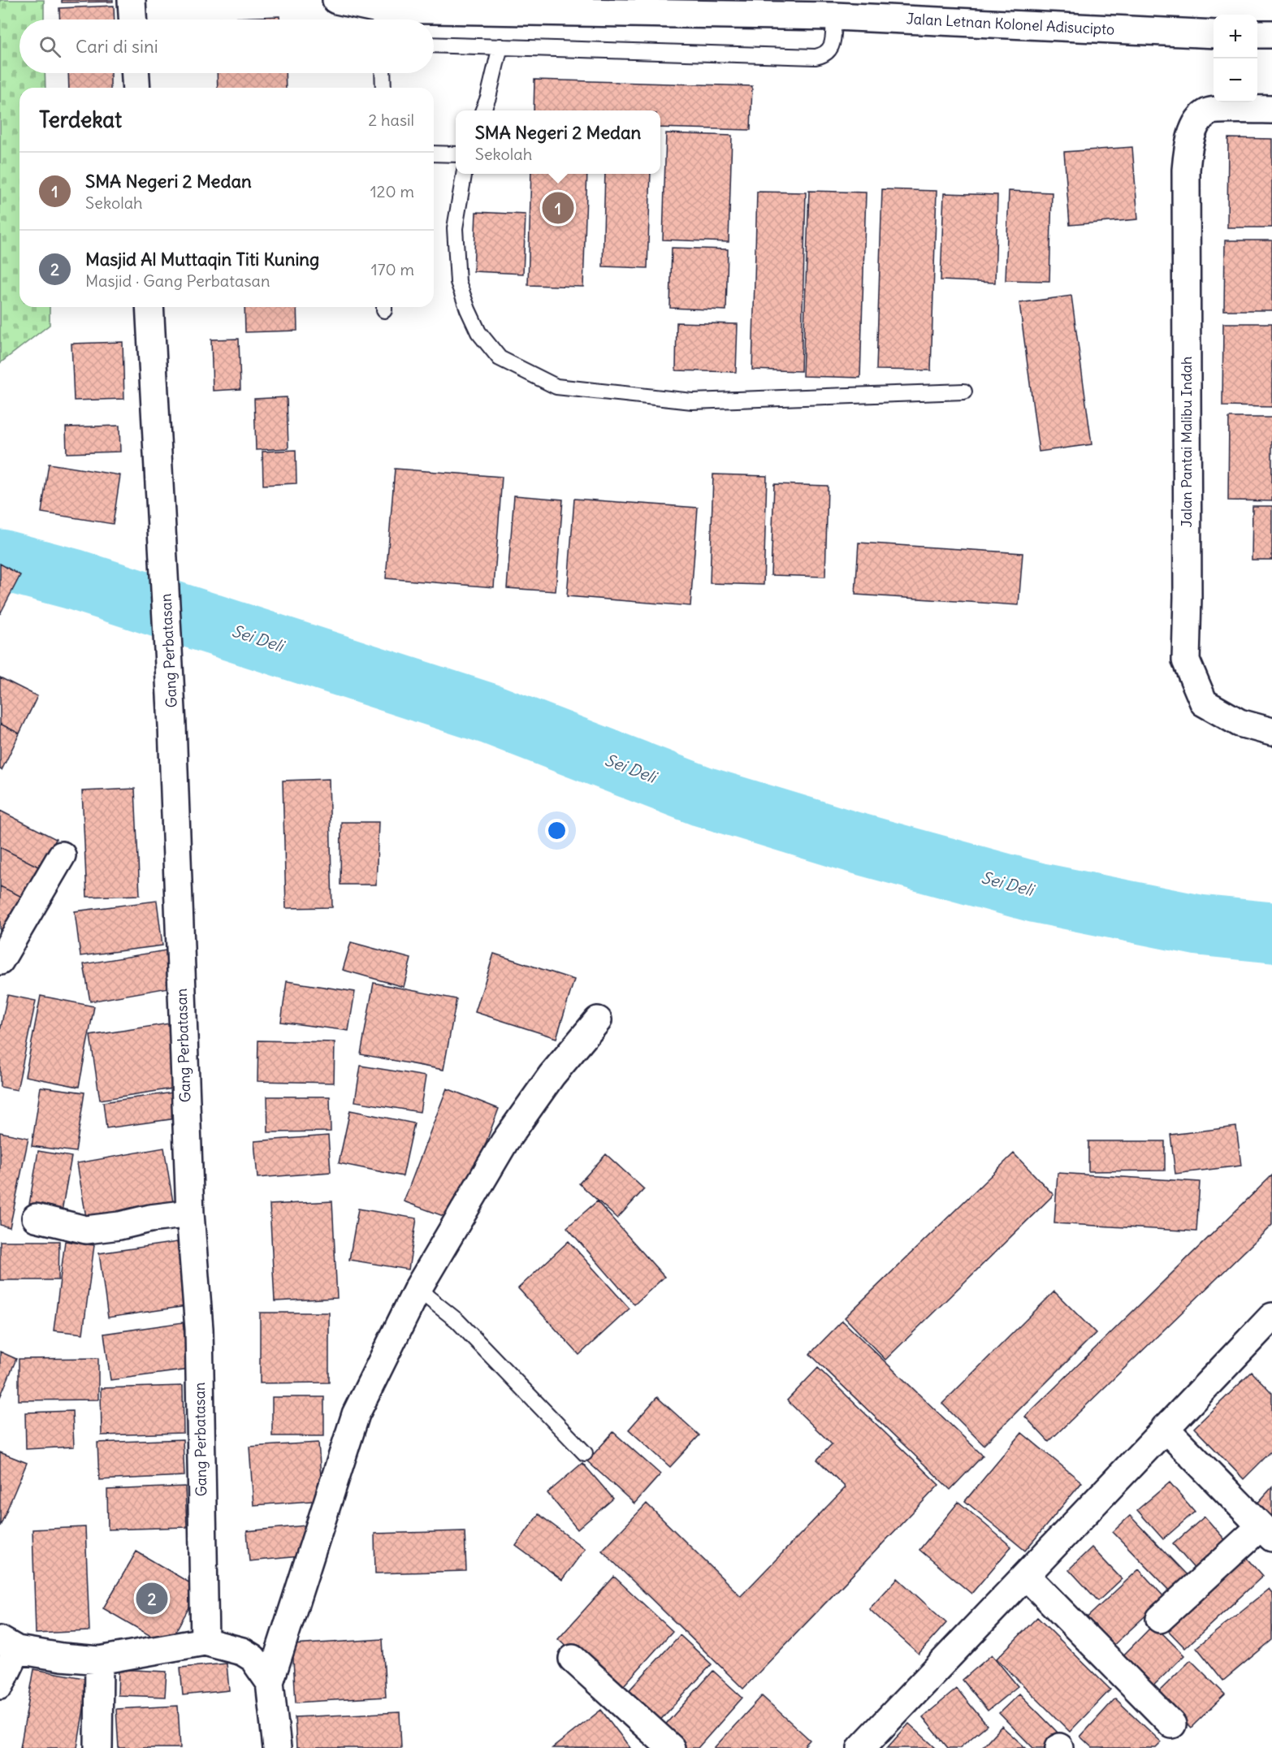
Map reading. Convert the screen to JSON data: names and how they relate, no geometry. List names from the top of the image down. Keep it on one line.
{"streets":{"street":["Jalan Letnan Kolonel Adisucipto","Jalan Pantai Malibu Indah","Gang Perbatasan"]},"water":["Sei Deli"],"page":{"map_buttons":["+","−"],"search":"Cari di sini","heading":["Terdekat","2 hasil"],"popup":["SMA Negeri 2 Medan","Sekolah"],"list":[{"mark":"1","name":"SMA Negeri 2 Medan","note":"Sekolah","value":"120 m"},{"mark":"2","name":"Masjid Al Muttaqin Titi Kuning","note":"Masjid · Gang Perbatasan","value":"170 m"}],"pins":["1","2"]}}
